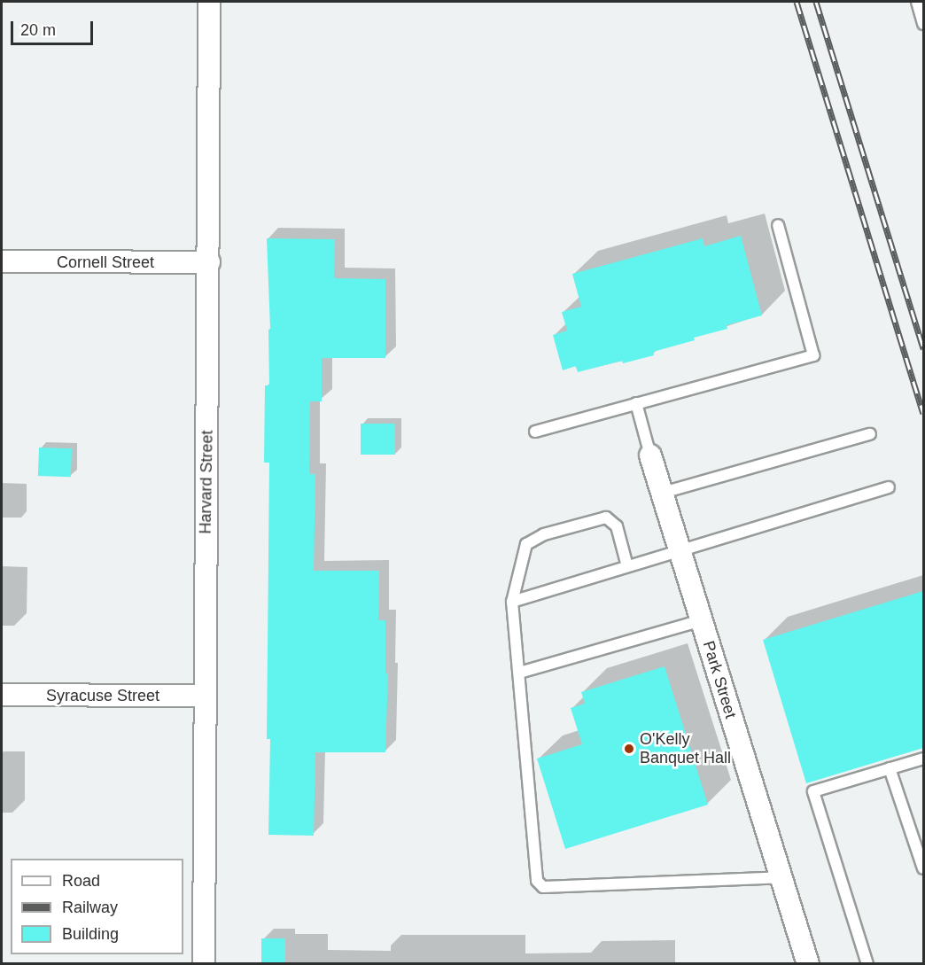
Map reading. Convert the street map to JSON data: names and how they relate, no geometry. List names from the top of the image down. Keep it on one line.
{"streets":{"street":["Cornell Street","Harvard Street","Park Street","Syracuse Street"]},"crossings":[["Cornell Street","Harvard Street"],["Harvard Street","Syracuse Street"]],"places":["O'Kelly Banquet Hall"],"legend":["Road","Railway","Building"],"scale_bar":"20 m"}
